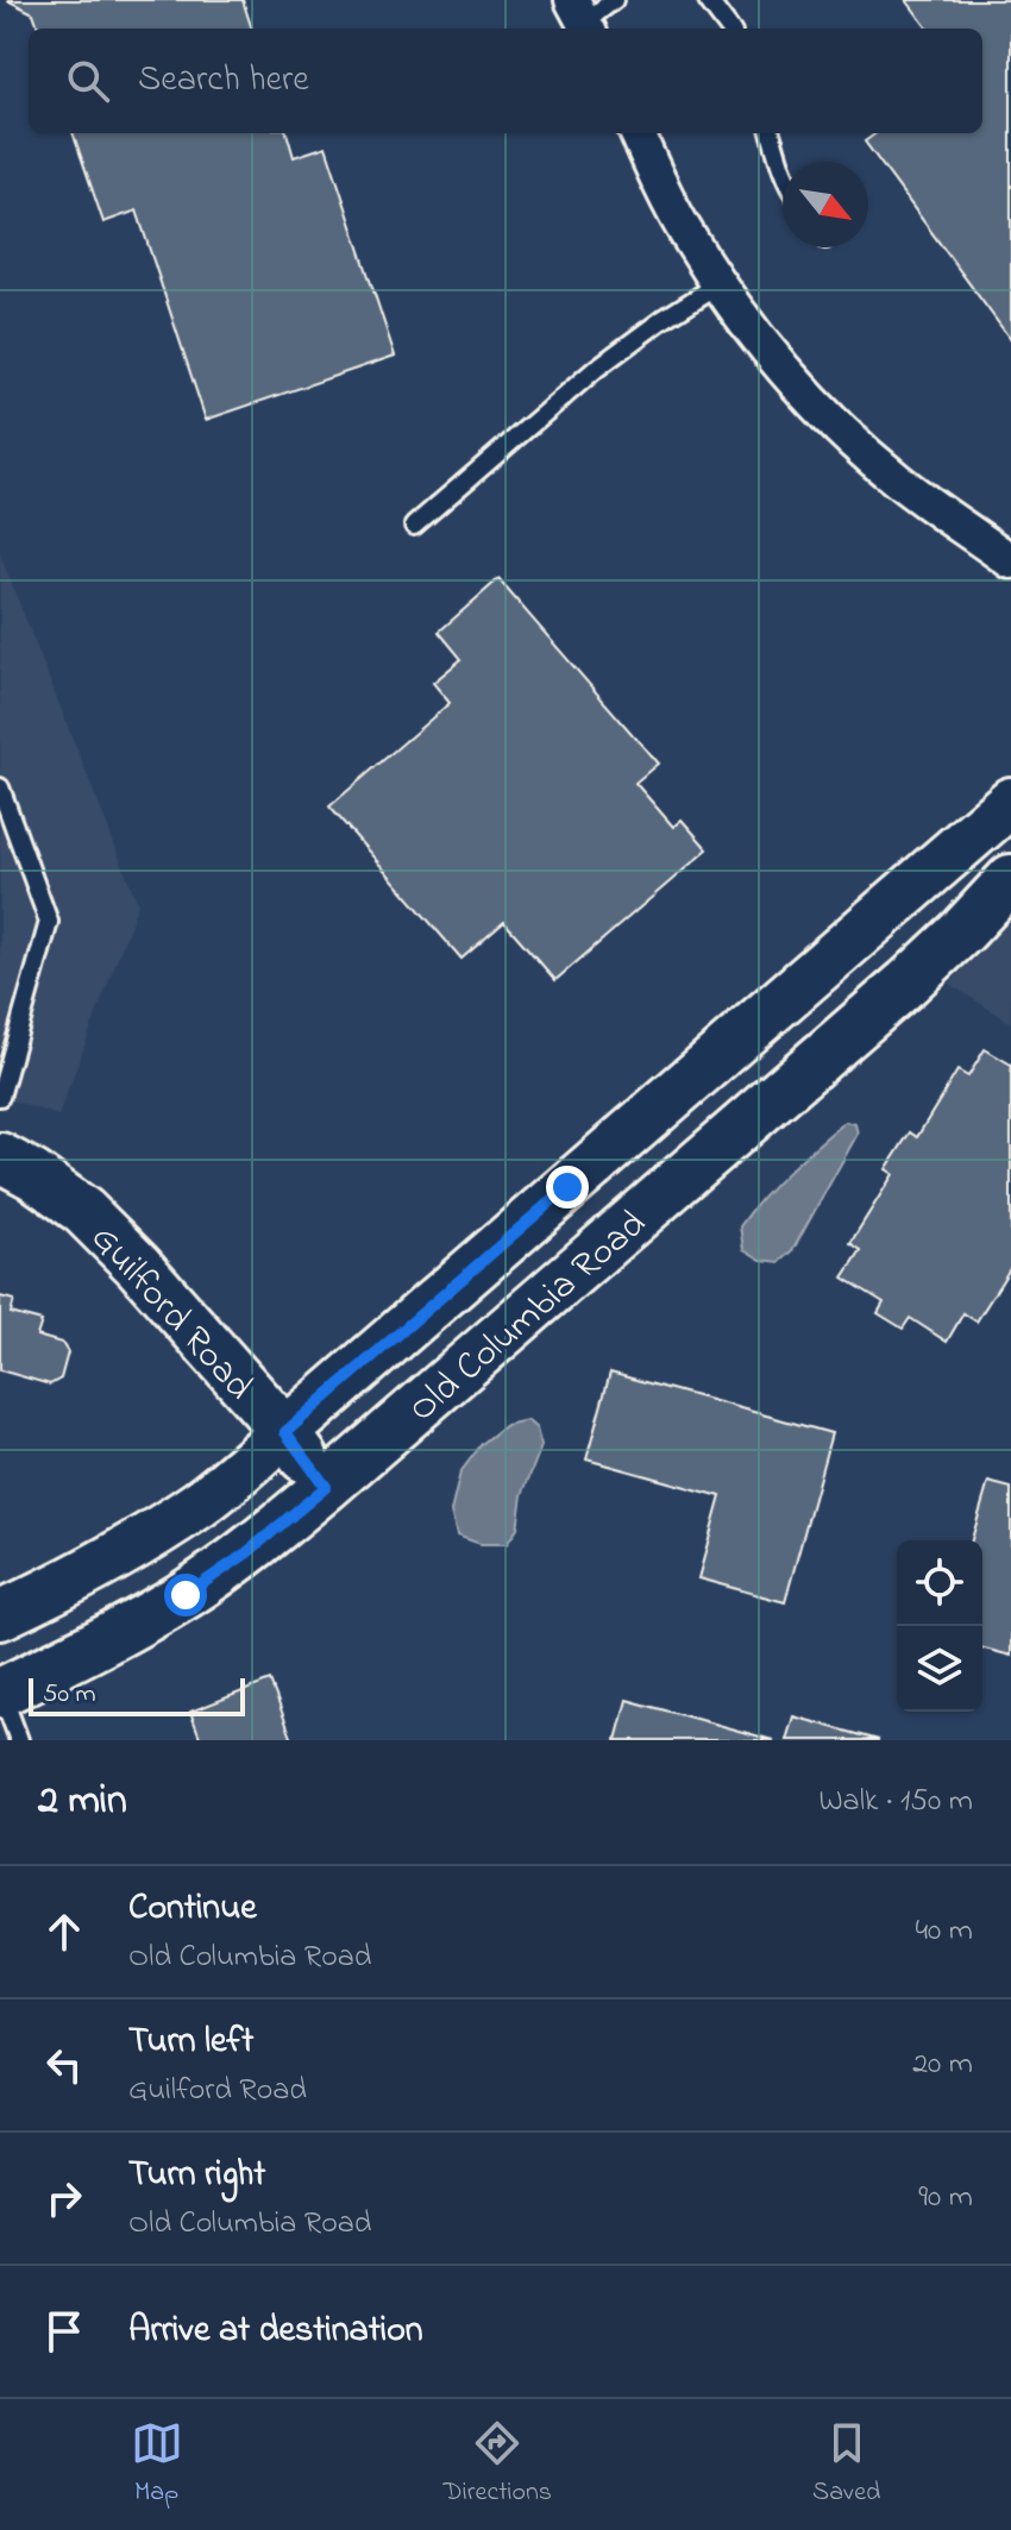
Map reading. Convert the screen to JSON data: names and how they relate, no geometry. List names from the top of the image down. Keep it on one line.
{"streets":{"street":["Guilford Road","Old Columbia Road"]},"crossings":[["Guilford Road","Old Columbia Road"]],"scale_bar":"50 m","north":"bottom right","page":{"search":"Search here","scale":"50 m","heading":["2 min","Walk · 150 m"],"list":[["Continue","Old Columbia Road","40 m"],["Turn left","Guilford Road","20 m"],["Turn right","Old Columbia Road","90 m"],"Arrive at destination"],"nav":["Map","Directions","Saved"]}}
